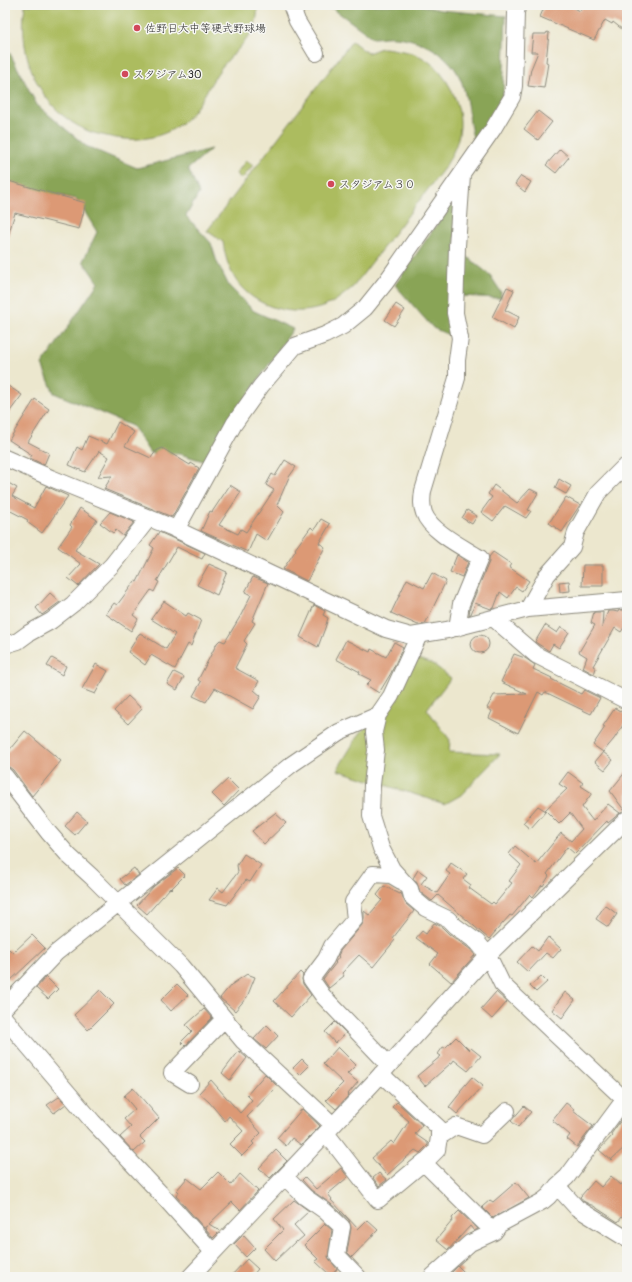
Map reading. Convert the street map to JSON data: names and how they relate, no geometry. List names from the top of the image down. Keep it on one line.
{"places":["佐野日大中等硬式野球場","スタジアム30","スタジアム３０"]}
